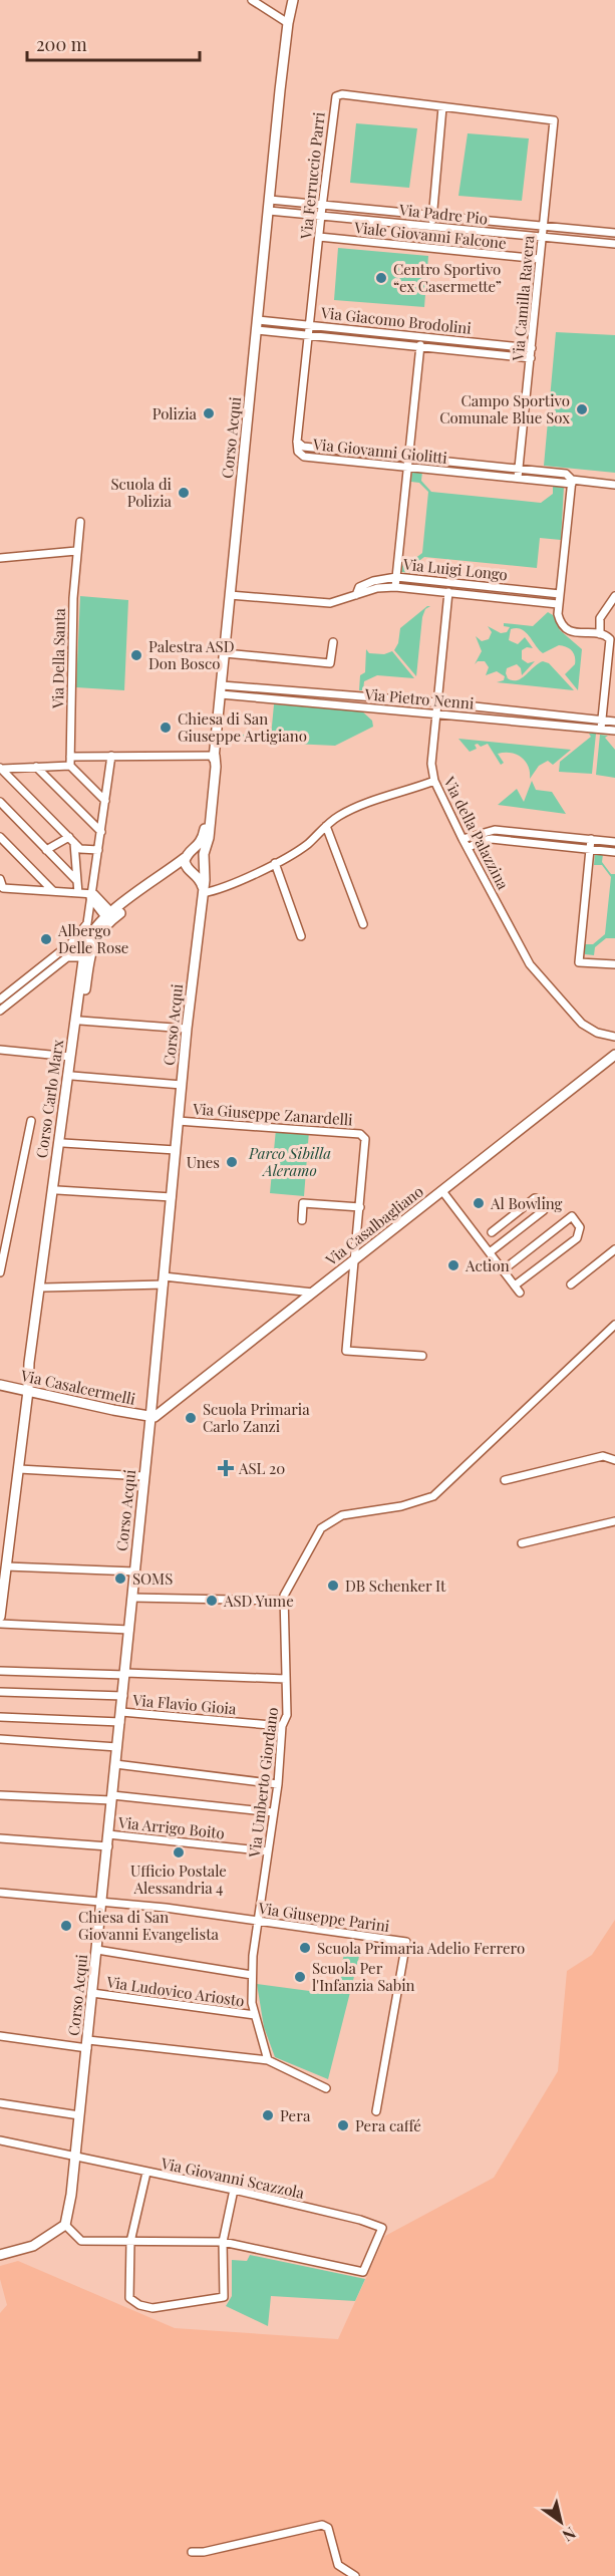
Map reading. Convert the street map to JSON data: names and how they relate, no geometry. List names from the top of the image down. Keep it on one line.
{"streets":{"street":["Via Ferruccio Parri","Via Padre Pio","Viale Giovanni Falcone","Via Camilla Ravera","Via Giacomo Brodolini","Corso Acqui","Via Giovanni Giolitti","Via Luigi Longo","Via Della Santa","Via Pietro Nenni","Via della Palazzina","Corso Carlo Marx","Via Giuseppe Zanardelli","Via Casalbagliano","Via Casalcermelli","Via Flavio Gioia","Via Umberto Giordano","Via Arrigo Boito","Via Giuseppe Parini","Via Ludovico Ariosto","Via Giovanni Scazzola"]},"crossings":[["Via Ferruccio Parri","Via Padre Pio"],["Via Ferruccio Parri","Viale Giovanni Falcone"],["Via Ferruccio Parri","Via Camilla Ravera"],["Via Ferruccio Parri","Via Giacomo Brodolini"],["Via Ferruccio Parri","Via Giovanni Giolitti"],["Via Padre Pio","Via Camilla Ravera"],["Via Padre Pio","Corso Acqui"],["Viale Giovanni Falcone","Via Camilla Ravera"],["Via Camilla Ravera","Via Giacomo Brodolini"],["Via Camilla Ravera","Via Giovanni Giolitti"],["Via Giacomo Brodolini","Corso Acqui"],["Corso Acqui","Via Luigi Longo"],["Corso Acqui","Via Pietro Nenni"],["Corso Acqui","Corso Carlo Marx"],["Corso Acqui","Via Giuseppe Zanardelli"],["Corso Acqui","Via Casalbagliano"],["Corso Acqui","Via Casalcermelli"],["Corso Acqui","Via Flavio Gioia"],["Corso Acqui","Via Arrigo Boito"],["Corso Acqui","Via Giuseppe Parini"],["Corso Acqui","Via Ludovico Ariosto"],["Corso Acqui","Via Giovanni Scazzola"],["Via Luigi Longo","Via della Palazzina"],["Via Pietro Nenni","Via della Palazzina"],["Corso Carlo Marx","Via Casalcermelli"],["Via Casalbagliano","Via Casalcermelli"],["Via Flavio Gioia","Via Umberto Giordano"],["Via Umberto Giordano","Via Arrigo Boito"],["Via Umberto Giordano","Via Giuseppe Parini"],["Via Umberto Giordano","Via Ludovico Ariosto"]],"parks":["Parco Sibilla Aleramo"],"places":{"other":["Centro Sportivo “ex Casermette”","Campo Sportivo Comunale Blue Sox","Polizia","Scuola di Polizia","Palestra ASD Don Bosco","Chiesa di San Giuseppe Artigiano","Albergo Delle Rose","Unes","Al Bowling","Action","Scuola Primaria Carlo Zanzi","SOMS","DB Schenker It","ASD Yume","Ufficio Postale Alessandria 4","Chiesa di San Giovanni Evangelista","Scuola Primaria Adelio Ferrero","Scuola Per l'Infanzia Sabin","Pera","Pera caffé"],"health":["ASL 20"]},"scale_bar":"200 m","north":"bottom right"}
